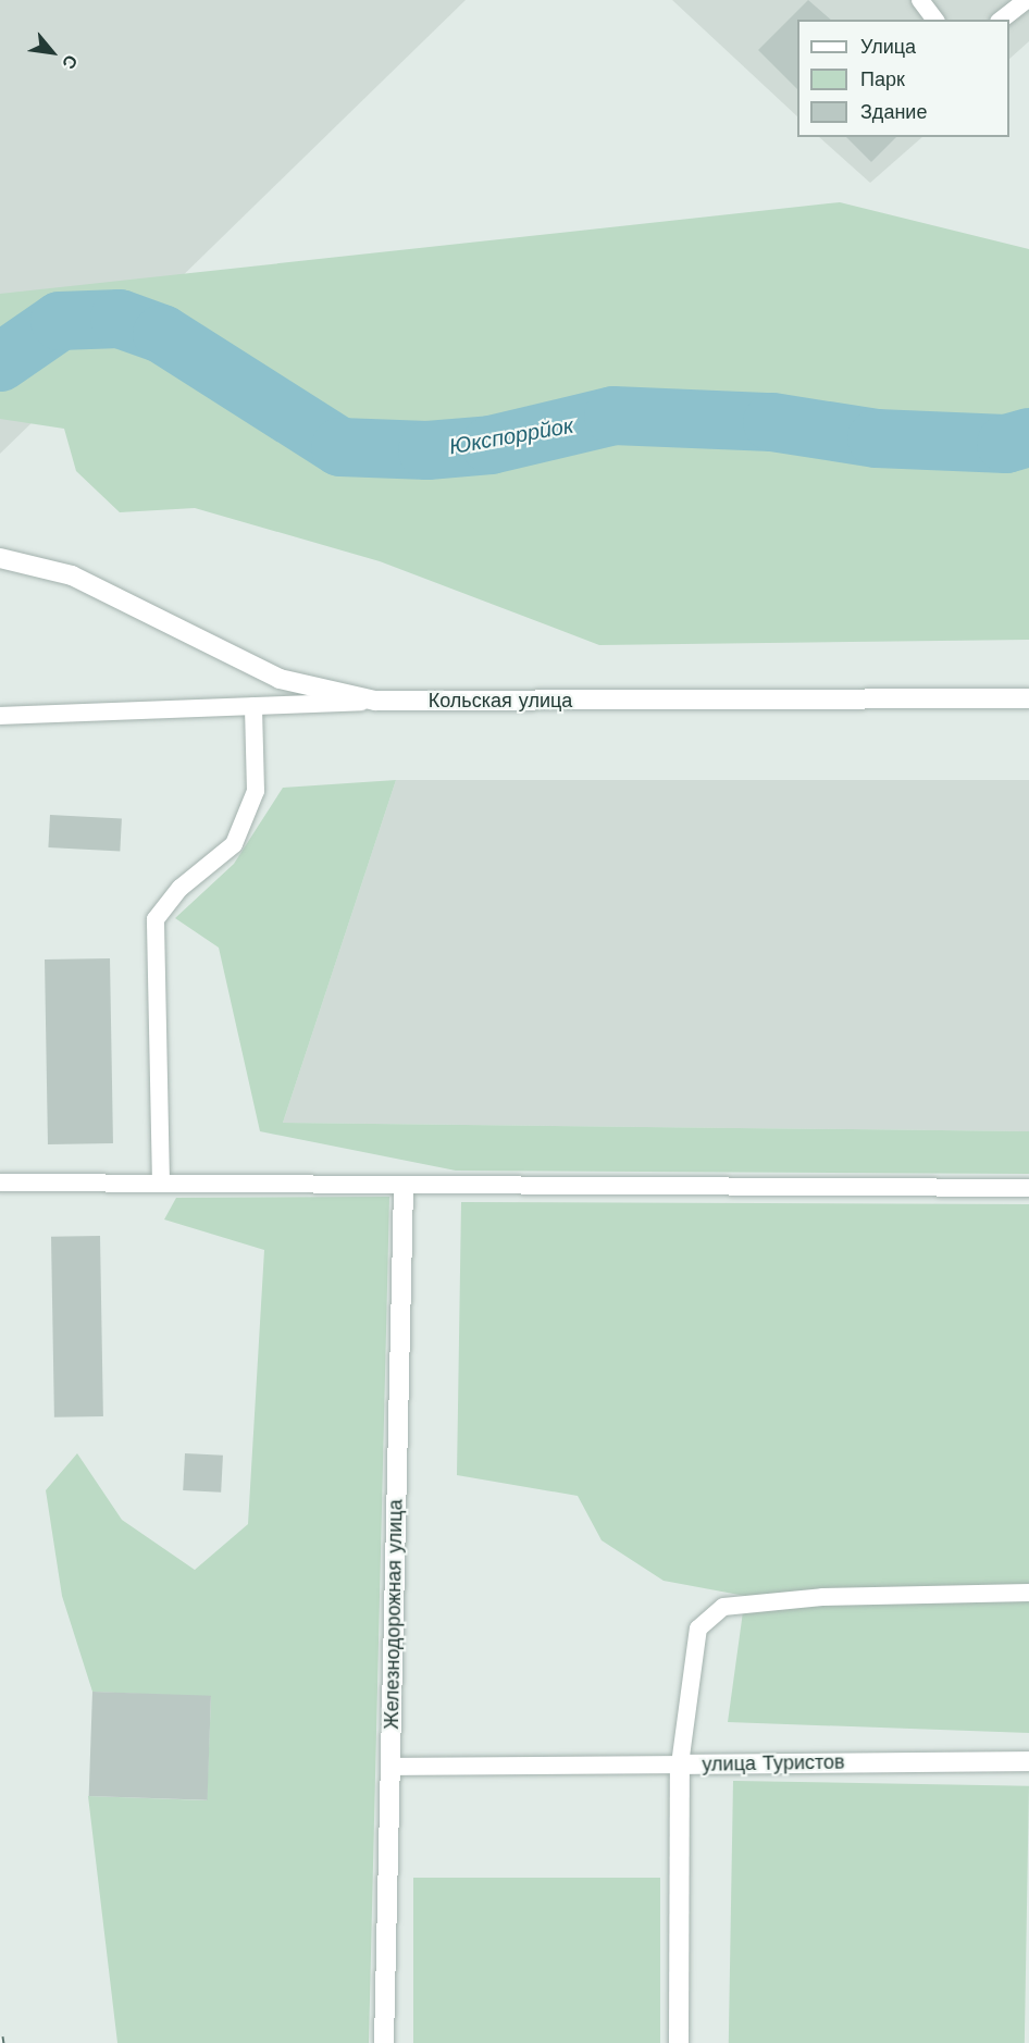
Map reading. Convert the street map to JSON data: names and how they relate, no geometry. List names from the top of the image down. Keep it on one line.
{"streets":{"street":["Кольская улица","Железнодорожная улица","улица Туристов"]},"water":["Юкспоррйок"],"legend":["Улица","Парк","Здание"],"north":"bottom right"}
